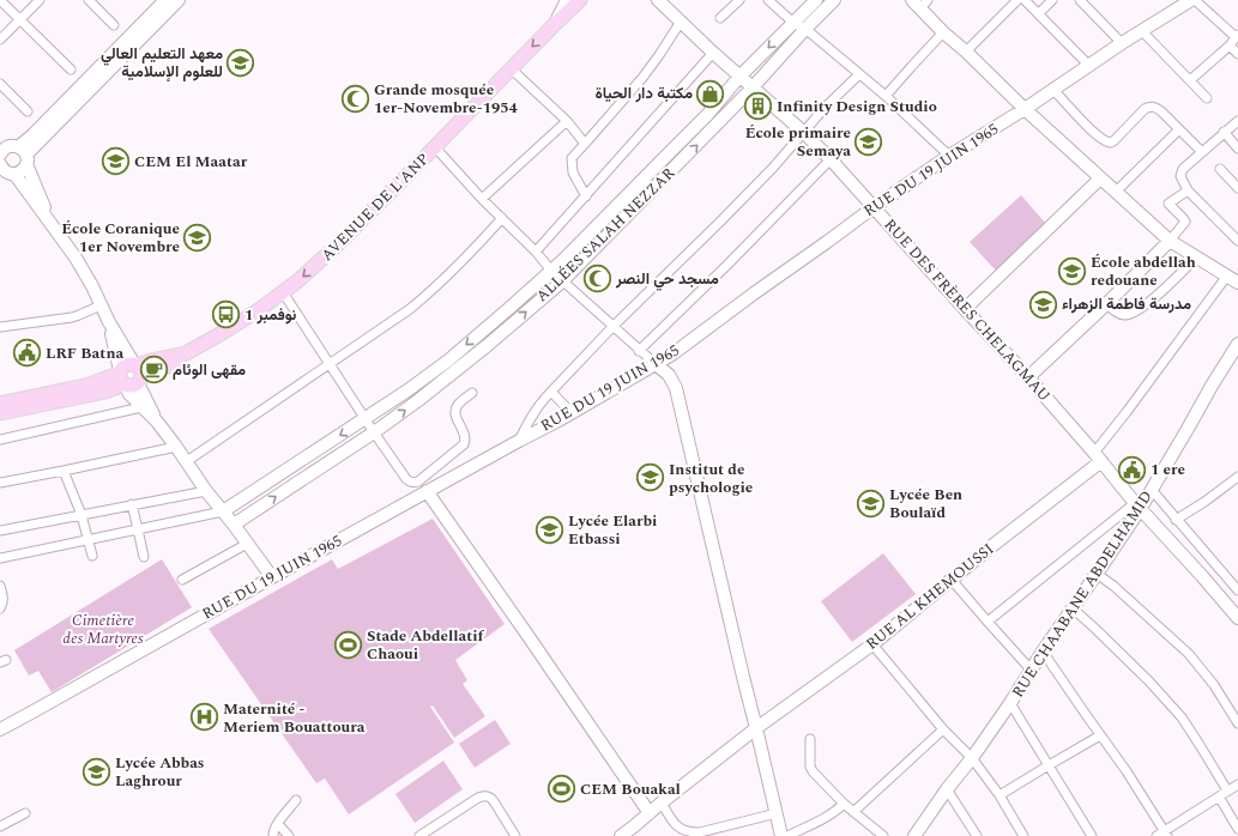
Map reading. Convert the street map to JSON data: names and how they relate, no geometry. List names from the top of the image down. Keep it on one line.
{"streets":{"main road":["AVENUE DE L'ANP"],"street":["RUE DU 19 JUIN 1965","ALLÉES SALAH NEZZAR","RUE DES FRÈRES CHELAGMAU","RUE CHAABANE ABDELHAMID","RUE AL KHEMOUSSI"]},"crossings":[["RUE DU 19 JUIN 1965","RUE DES FRÈRES CHELAGMAU"],["ALLÉES SALAH NEZZAR","RUE DES FRÈRES CHELAGMAU"],["RUE DES FRÈRES CHELAGMAU","RUE CHAABANE ABDELHAMID"],["RUE DES FRÈRES CHELAGMAU","RUE AL KHEMOUSSI"]],"one_way":["AVENUE DE L'ANP"],"parks":["Cimetière des Martyres"],"places":{"school or university":["معهد التعليم العالي للعلوم الإسلامية","École primaire Semaya","CEM El Maatar","École Coranique 1er Novembre","École abdellah redouane","مدرسة فاطمة الزهراء","Institut de psychologie","Lycée Ben Boulaïd","Lycée Elarbi Etbassi","Lycée Abbas Laghrour"],"shop":["مكتبة دار الحياة"],"mosque":["Grande mosquée 1er-Novembre-1954","مسجد حي النصر"],"building":["Infinity Design Studio"],"bus stop":["1 نوفمبر"],"public building":["LRF Batna","1 ere"],"cafe":["مقهى الوئام"],"sports":["Stade Abdellatif Chaoui","CEM Bouakal"],"hospital":["Maternité - Meriem Bouattoura"]}}
